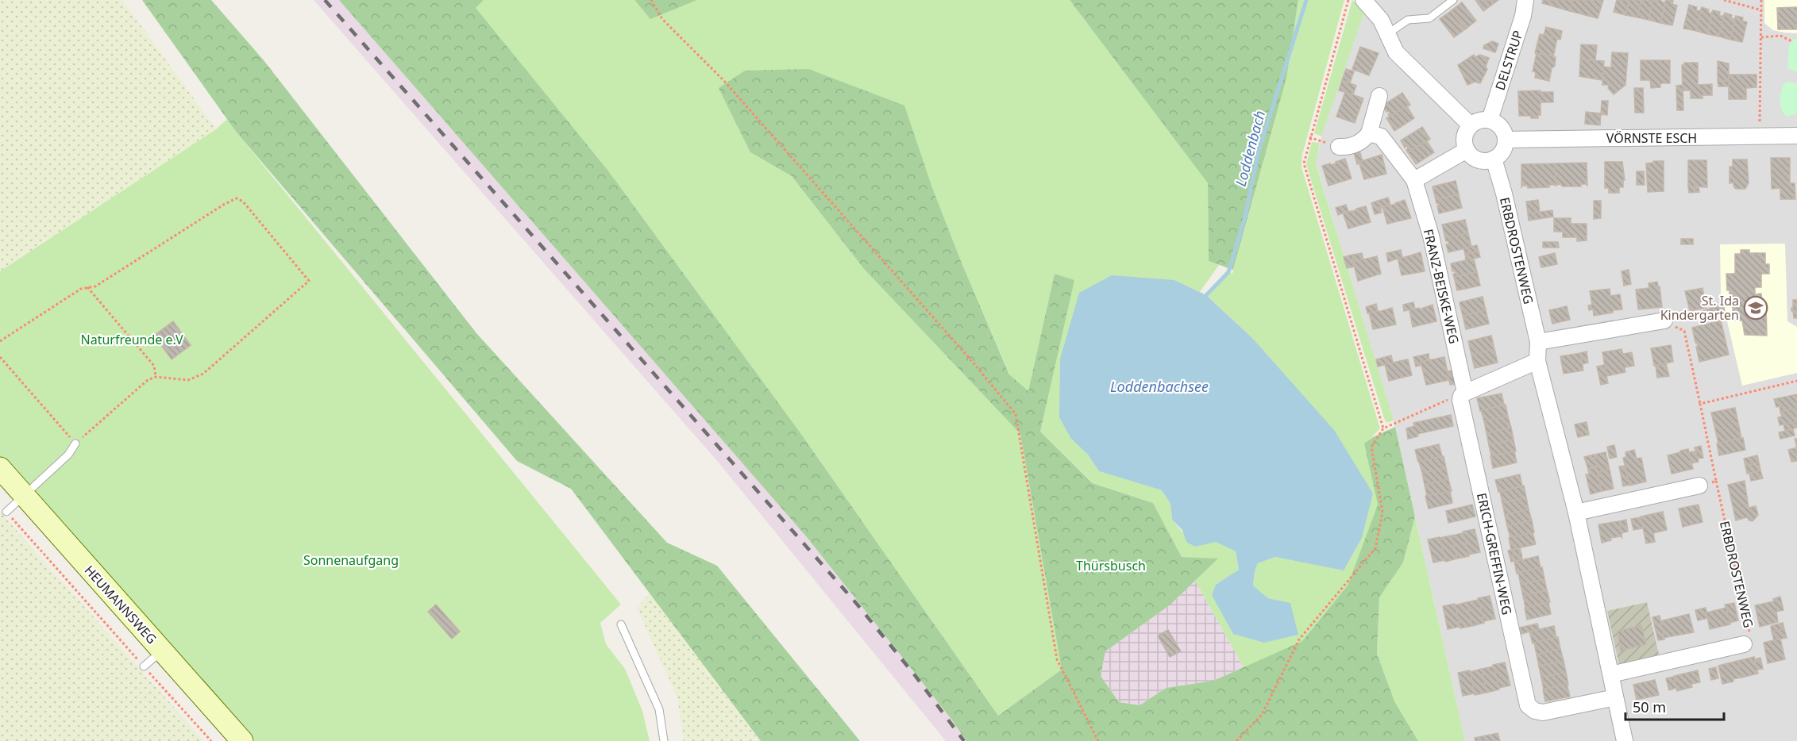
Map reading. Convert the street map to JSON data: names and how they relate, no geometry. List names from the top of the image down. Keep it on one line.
{"streets":{"street":["DELSTRUP","VÖRNSTE ESCH","ERBDROSTENWEG","FRANZ-BEISKE-WEG","ERICH-GREFFIN-WEG","HEUMANNSWEG"]},"crossings":[["DELSTRUP","VÖRNSTE ESCH"],["DELSTRUP","ERBDROSTENWEG"],["VÖRNSTE ESCH","ERBDROSTENWEG"],["ERBDROSTENWEG","ERICH-GREFFIN-WEG"],["FRANZ-BEISKE-WEG","ERICH-GREFFIN-WEG"]],"water":["Loddenbach","Loddenbachsee"],"parks":["Naturfreunde e.V","Sonnenaufgang","Thürsbusch"],"places":{"school or university":["St. Ida Kindergarten"]},"scale_bar":"50 m"}
